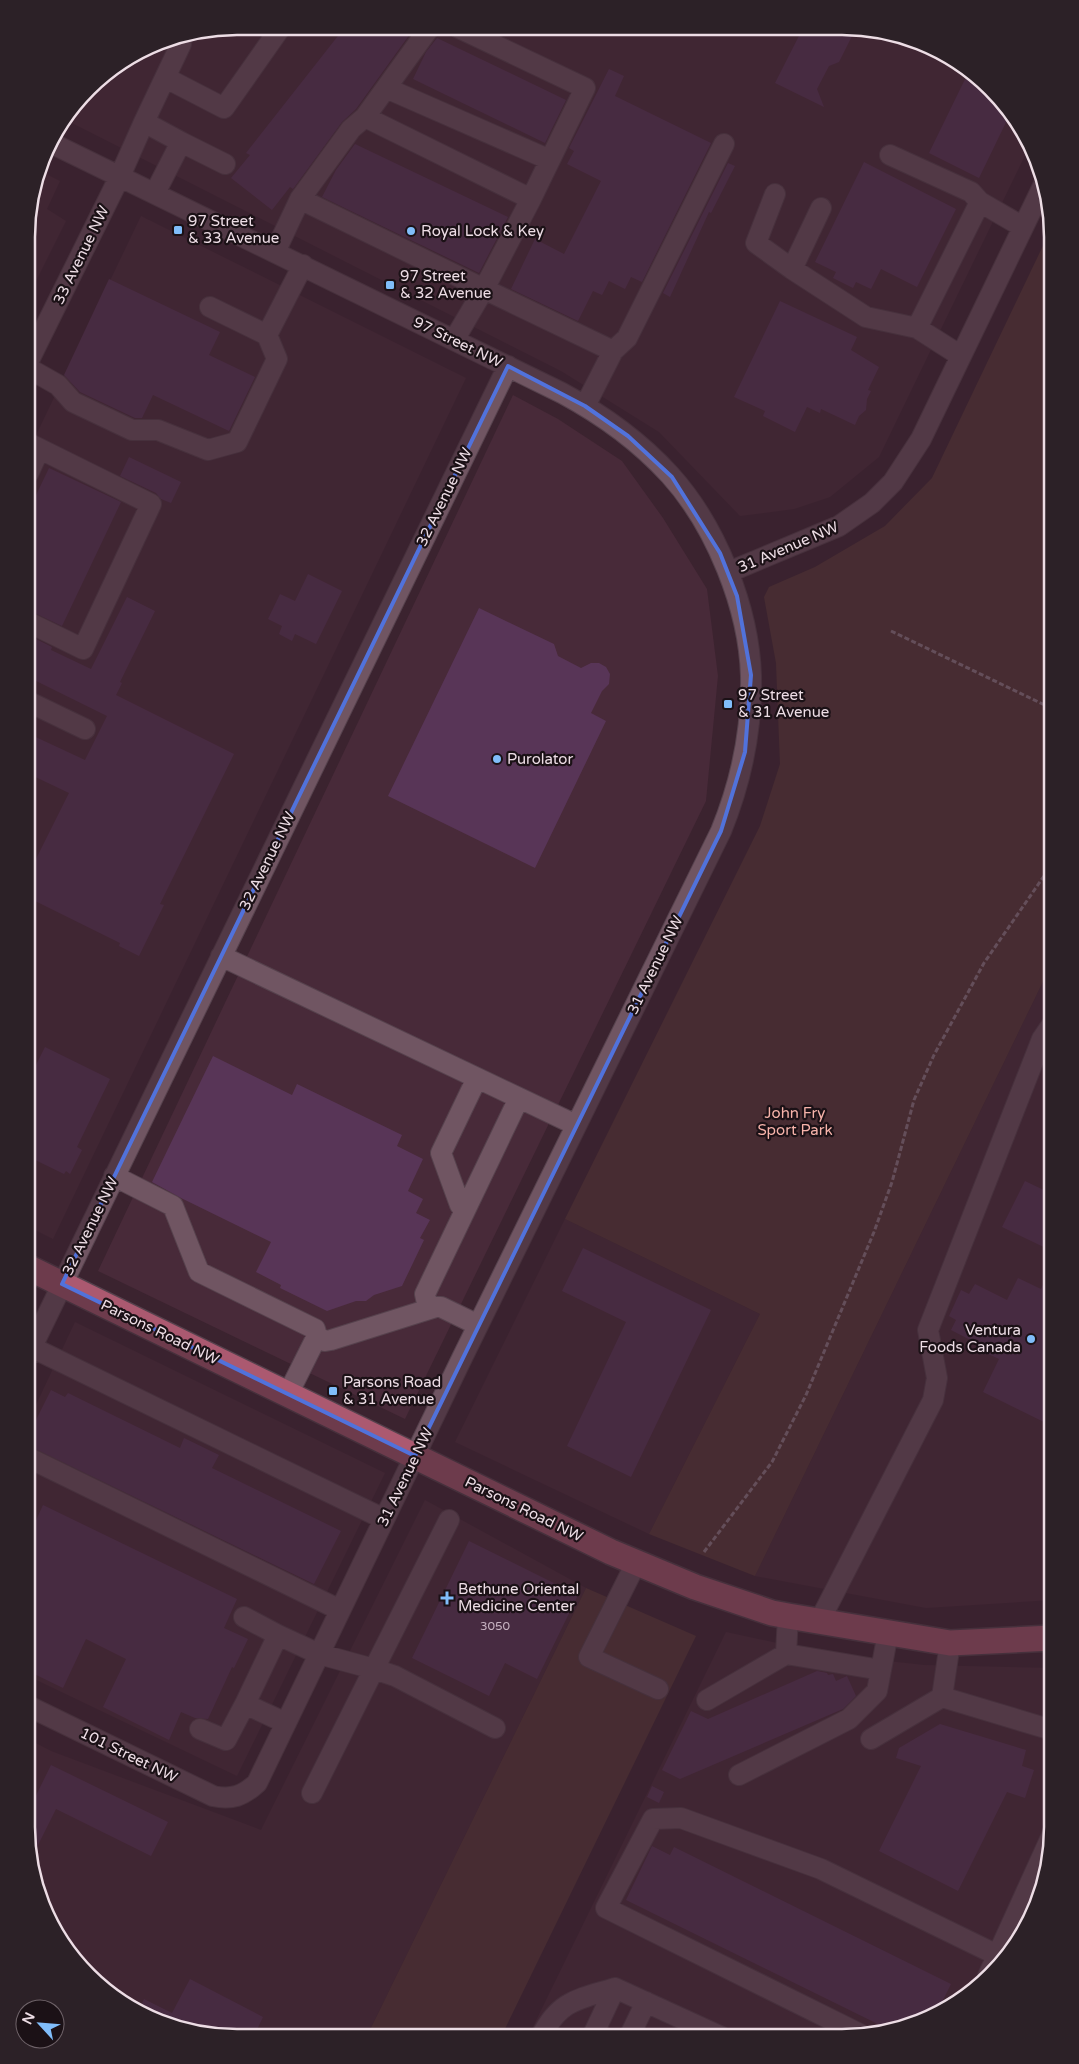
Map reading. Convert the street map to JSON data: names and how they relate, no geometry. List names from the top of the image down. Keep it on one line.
{"streets":{"main road":["Parsons Road NW"],"street":["33 Avenue NW","97 Street NW","32 Avenue NW","31 Avenue NW","101 Street NW"]},"crossings":[["33 Avenue NW","97 Street NW"],["97 Street NW","32 Avenue NW"],["97 Street NW","31 Avenue NW"],["32 Avenue NW","Parsons Road NW"],["31 Avenue NW","Parsons Road NW"],["31 Avenue NW","101 Street NW"]],"parks":["John Fry Sport Park"],"places":{"transit":["97 Street & 33 Avenue","97 Street & 32 Avenue","97 Street & 31 Avenue","Parsons Road & 31 Avenue"],"other":["Royal Lock & Key","Purolator","Ventura Foods Canada"],"health":["Bethune Oriental Medicine Center"]},"house_numbers":["3050"],"north":"top left"}
